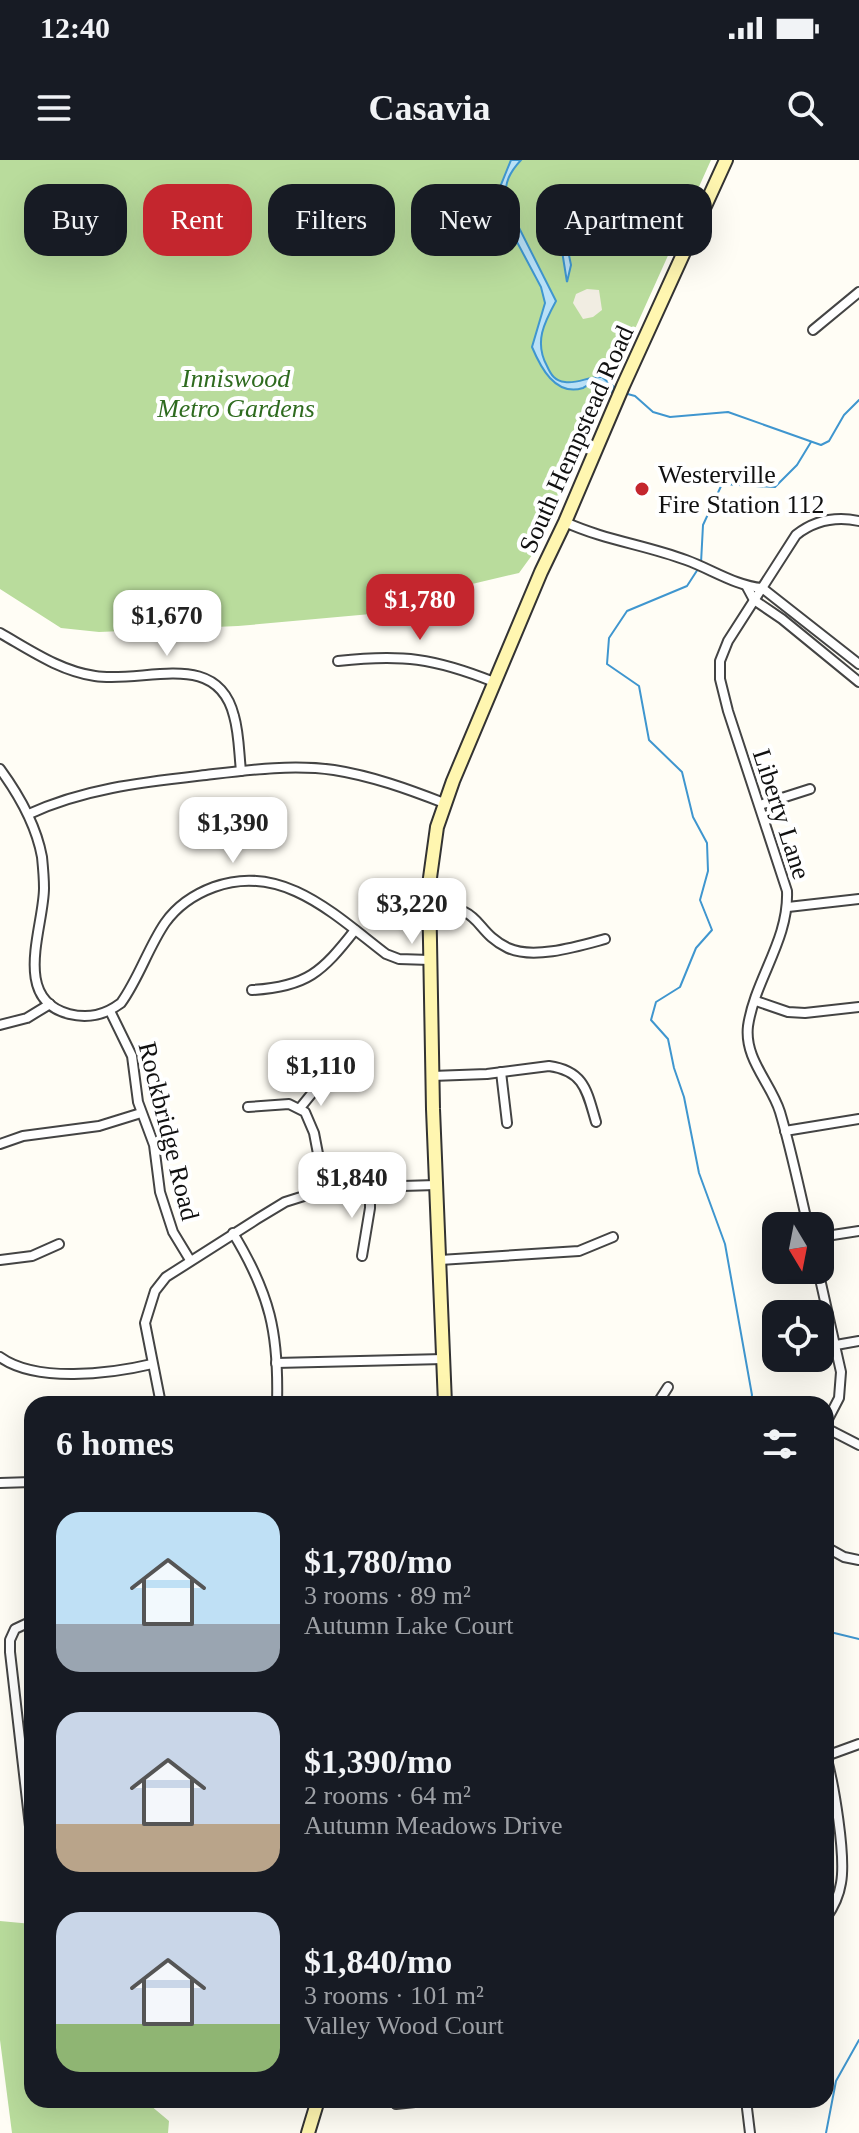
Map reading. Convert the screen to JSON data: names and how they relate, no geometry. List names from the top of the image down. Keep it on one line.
{"streets":{"street":["South Hempstead Road","Liberty Lane","Rockbridge Road"]},"parks":["Inniswood Metro Gardens"],"places":["Westerville Fire Station 112"],"north":"bottom","page":{"status":"12:40","header":"Casavia","chip":["Buy","Rent","Filters","New","Apartment"],"price":["$1,780","$1,670","$1,390","$3,220","$1,110","$1,840"],"heading":"6 homes","list":[{"name":"$1,780/mo","note":"3 rooms · 89 m² · Autumn Lake Court"},{"name":"$1,390/mo","note":"2 rooms · 64 m² · Autumn Meadows Drive"},{"name":"$1,840/mo","note":"3 rooms · 101 m² · Valley Wood Court"}]}}
